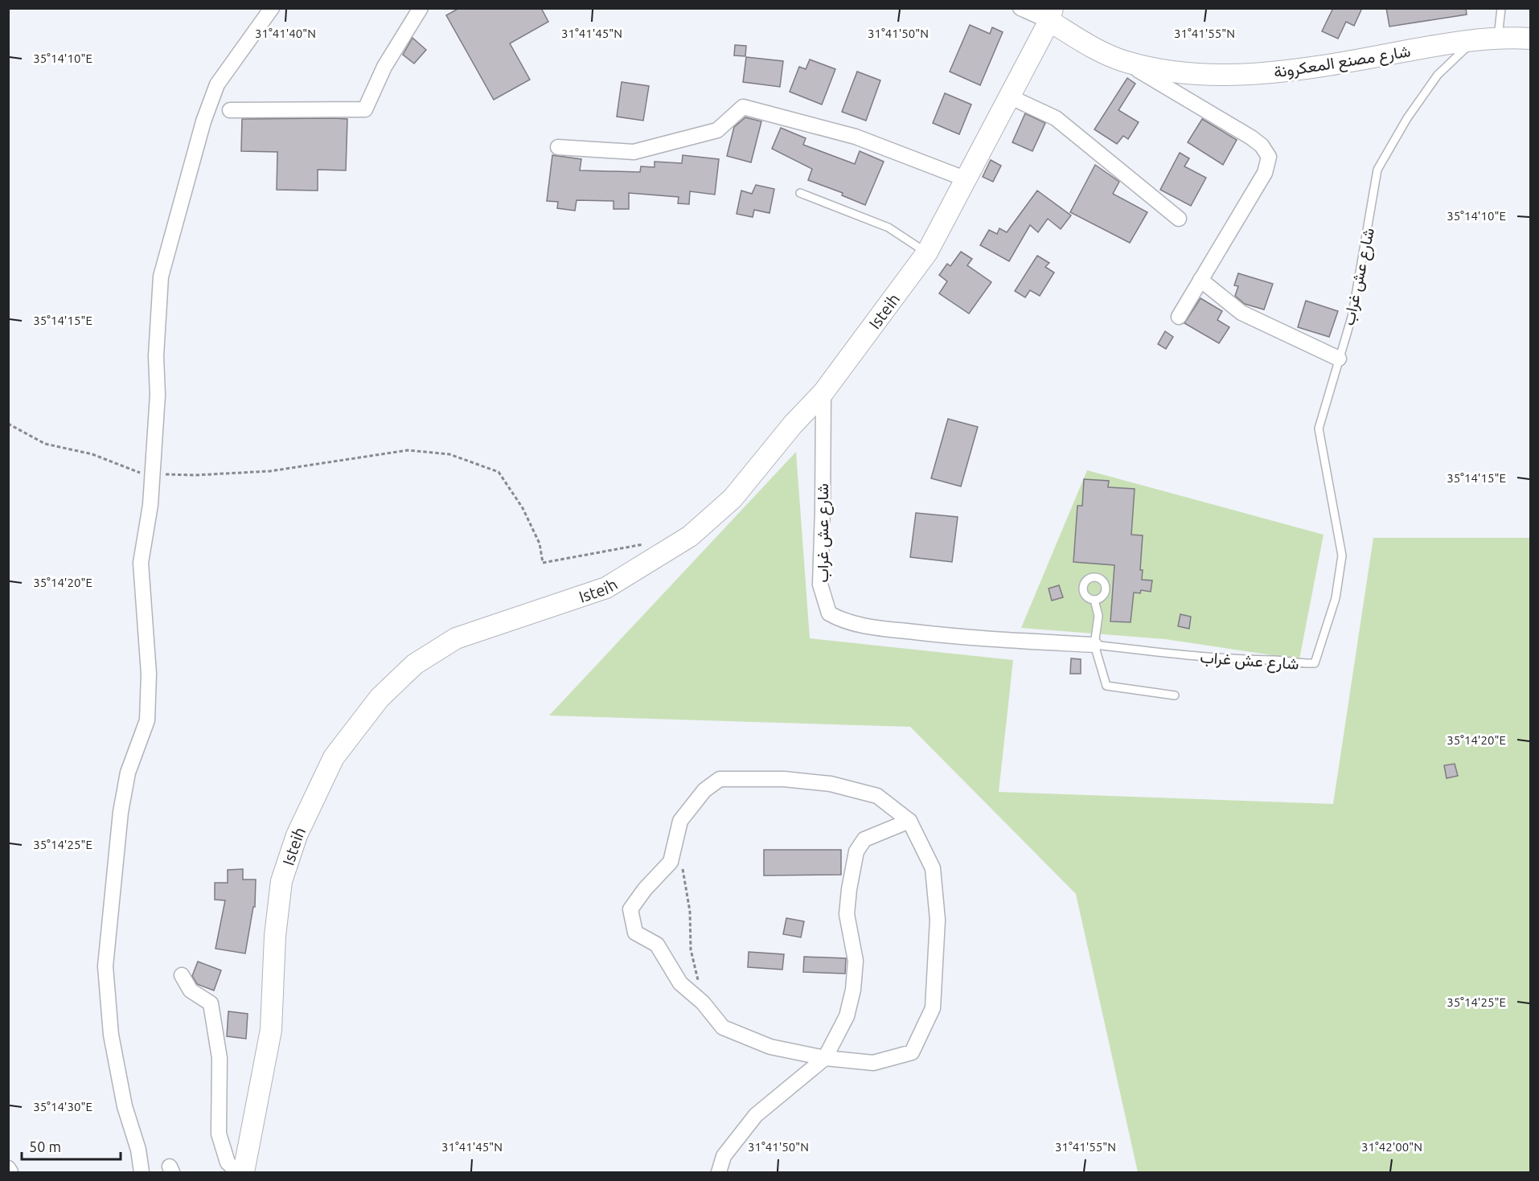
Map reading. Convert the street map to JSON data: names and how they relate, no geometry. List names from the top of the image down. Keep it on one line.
{"streets":{"street":["شارع مصنع المعكرونة","شارع عش غراب","Isteih"]},"crossings":[["شارع مصنع المعكرونة","شارع عش غراب"],["شارع مصنع المعكرونة","Isteih"],["شارع عش غراب","Isteih"]],"scale_bar":"50 m","coordinates":["31°41'40\"N","31°41'45\"N","31°41'50\"N","31°41'55\"N","35°14'10\"E","35°14'15\"E","35°14'20\"E","35°14'25\"E","35°14'30\"E","31°42'00\"N"]}
